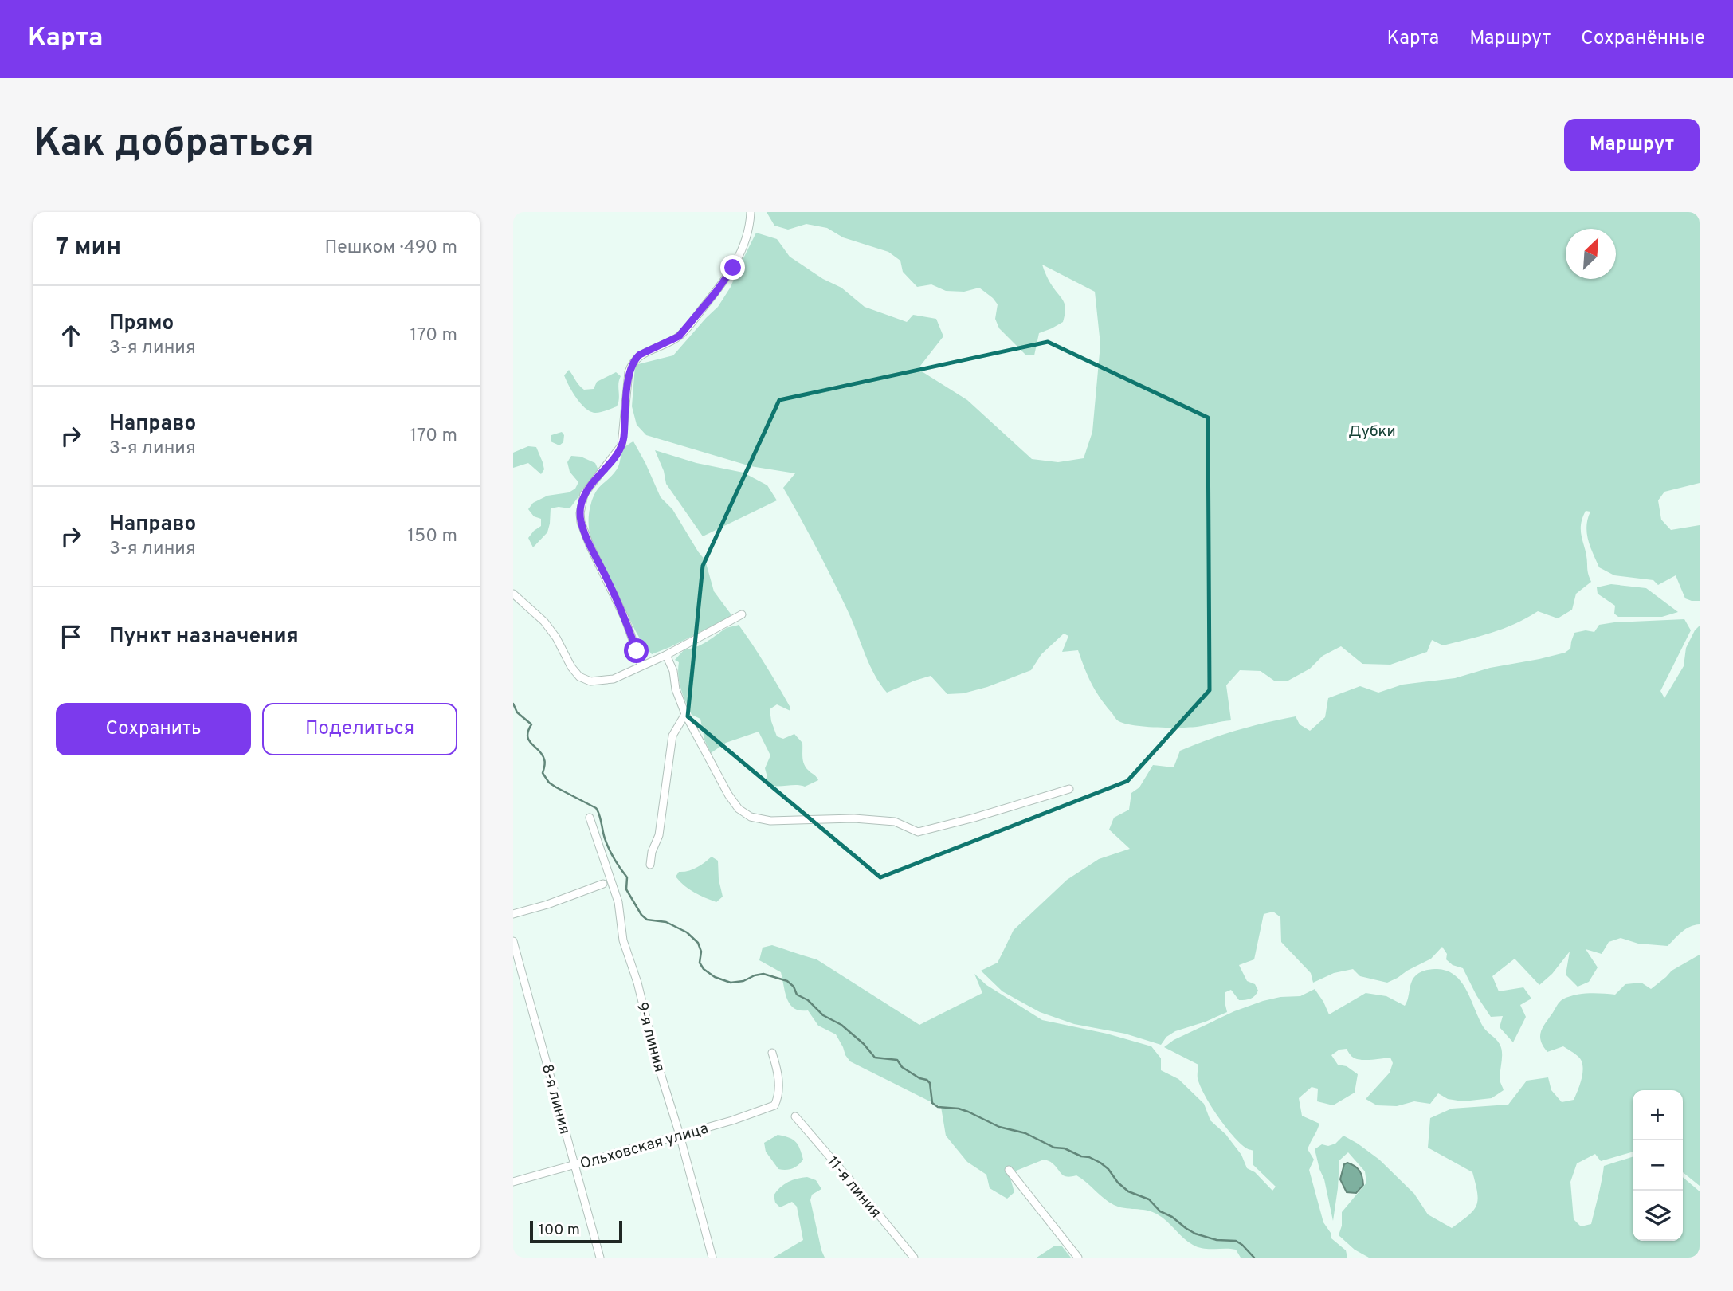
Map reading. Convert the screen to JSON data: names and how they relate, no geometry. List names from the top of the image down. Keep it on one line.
{"streets":{"street":["9-я линия","8-я линия","Ольховская улица","11-я линия"]},"crossings":[["9-я линия","Ольховская улица"],["8-я линия","Ольховская улица"]],"parks":["Дубки"],"scale_bar":"100 m","north":"top right","page":{"header":"Карта","nav":["Карта","Маршрут","Сохранённые"],"buttons":["Маршрут",["Сохранить","Поделиться"]],"title":"Как добраться","heading":["7 мин","Пешком · 490 m"],"list":[["Прямо","3-я линия","170 m"],["Направо","3-я линия","170 m"],["Направо","3-я линия","150 m"],"Пункт назначения"],"map_buttons":["+","−"],"scale":"100 m"}}
